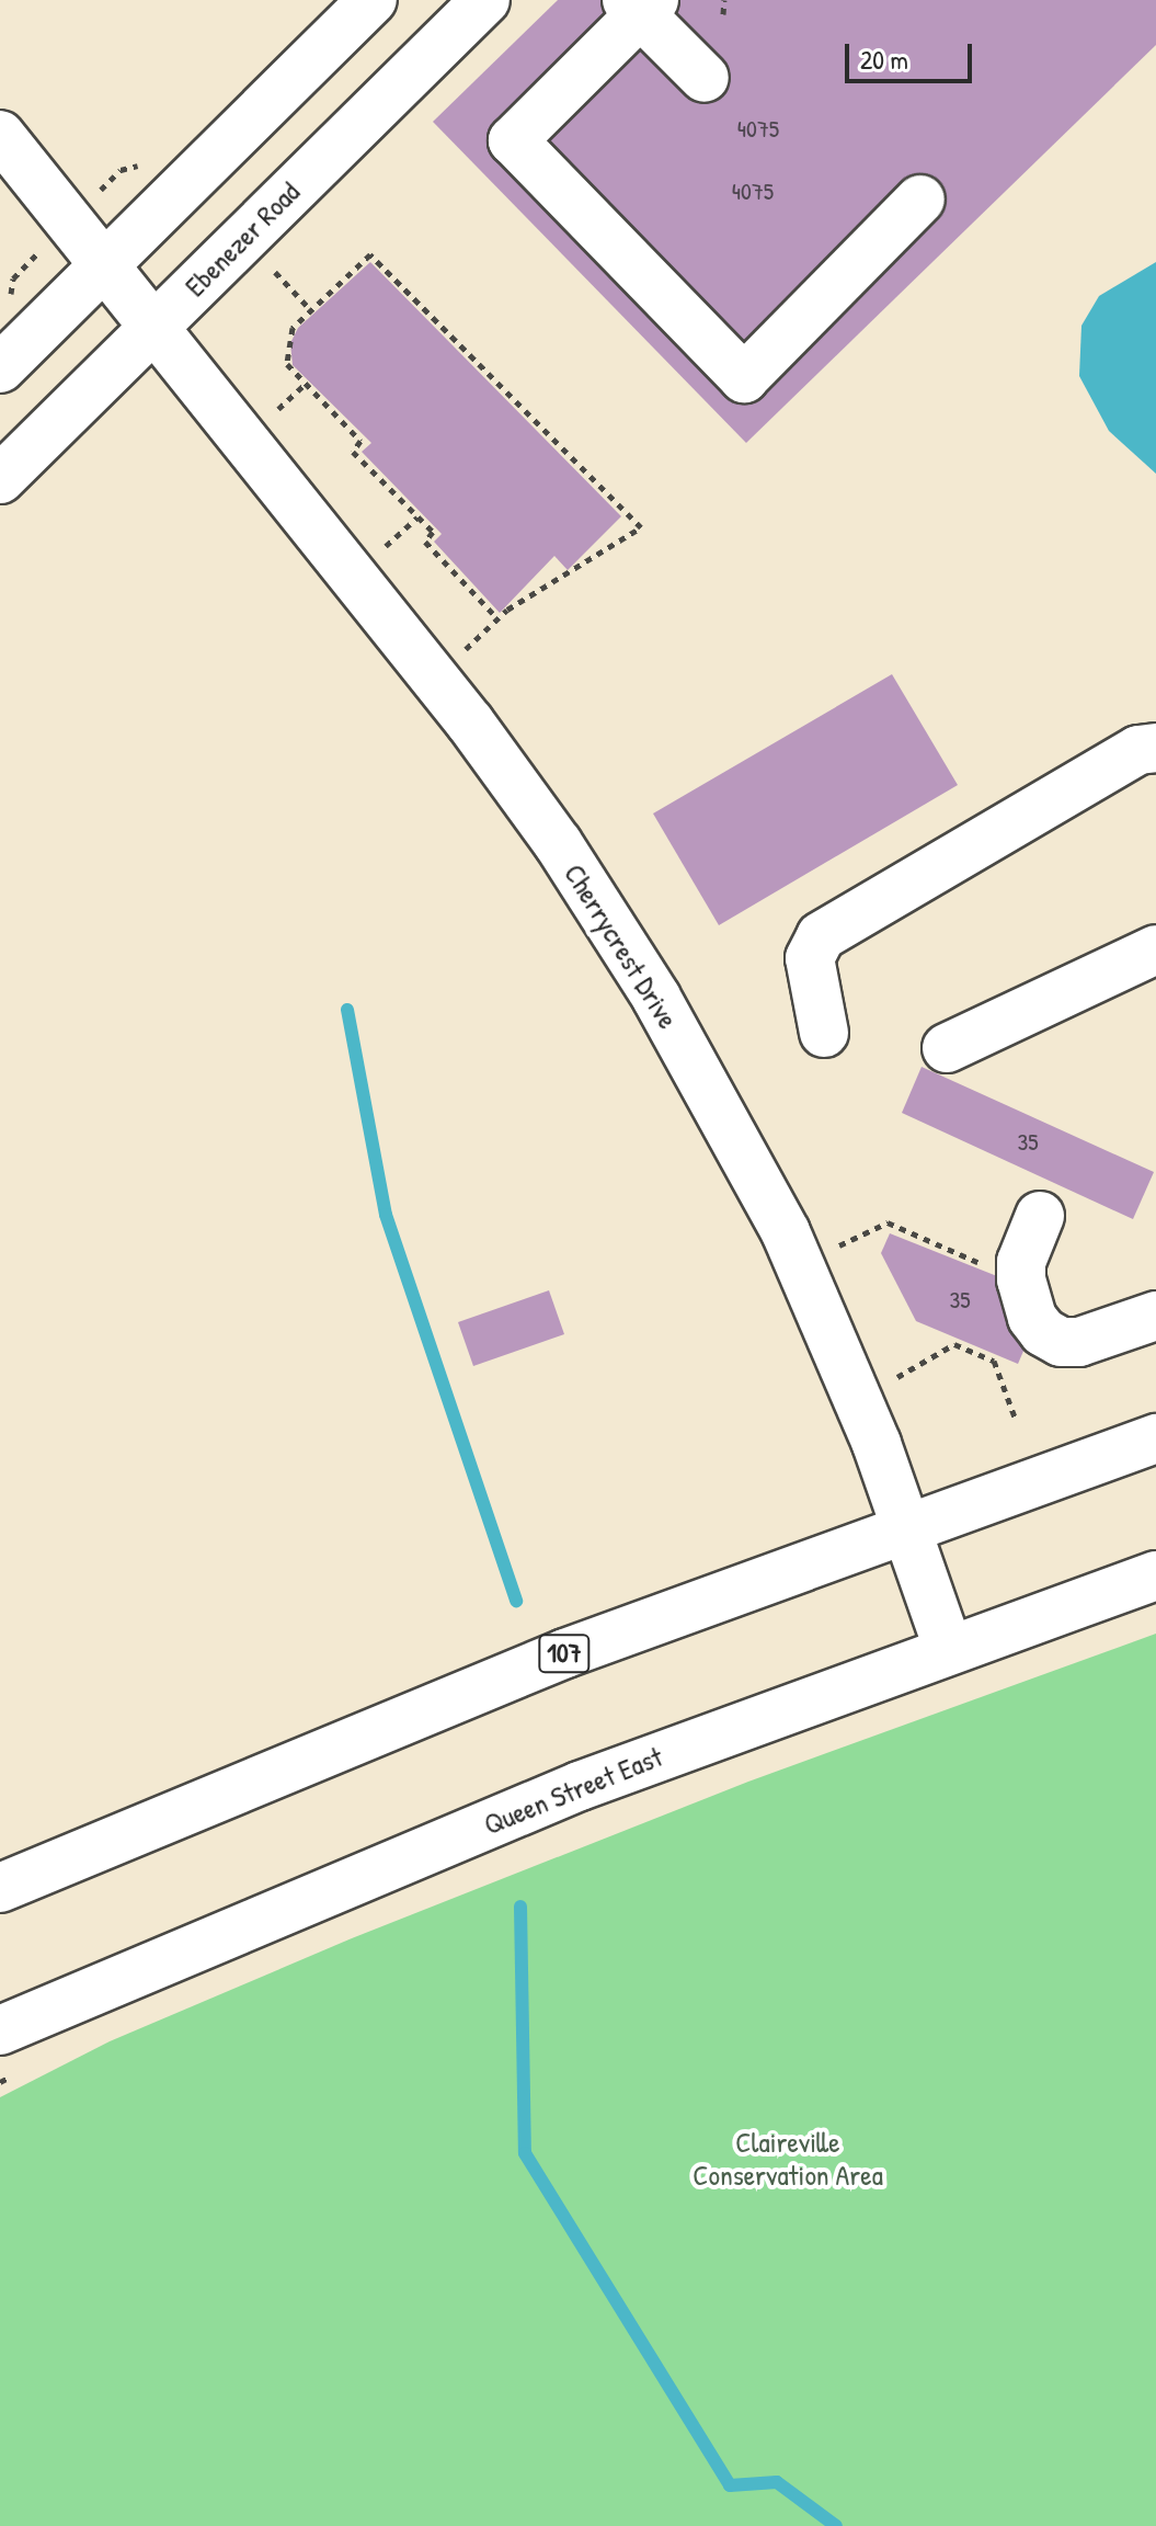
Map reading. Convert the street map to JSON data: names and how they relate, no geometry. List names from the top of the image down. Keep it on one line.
{"streets":{"main road":["Ebenezer Road","Cherrycrest Drive","107","Queen Street East"]},"crossings":[["Ebenezer Road","Cherrycrest Drive"],["Cherrycrest Drive","107"],["Cherrycrest Drive","Queen Street East"]],"parks":["Claireville Conservation Area"],"house_numbers":["4075","4075","35","35"],"scale_bar":"20 m"}
